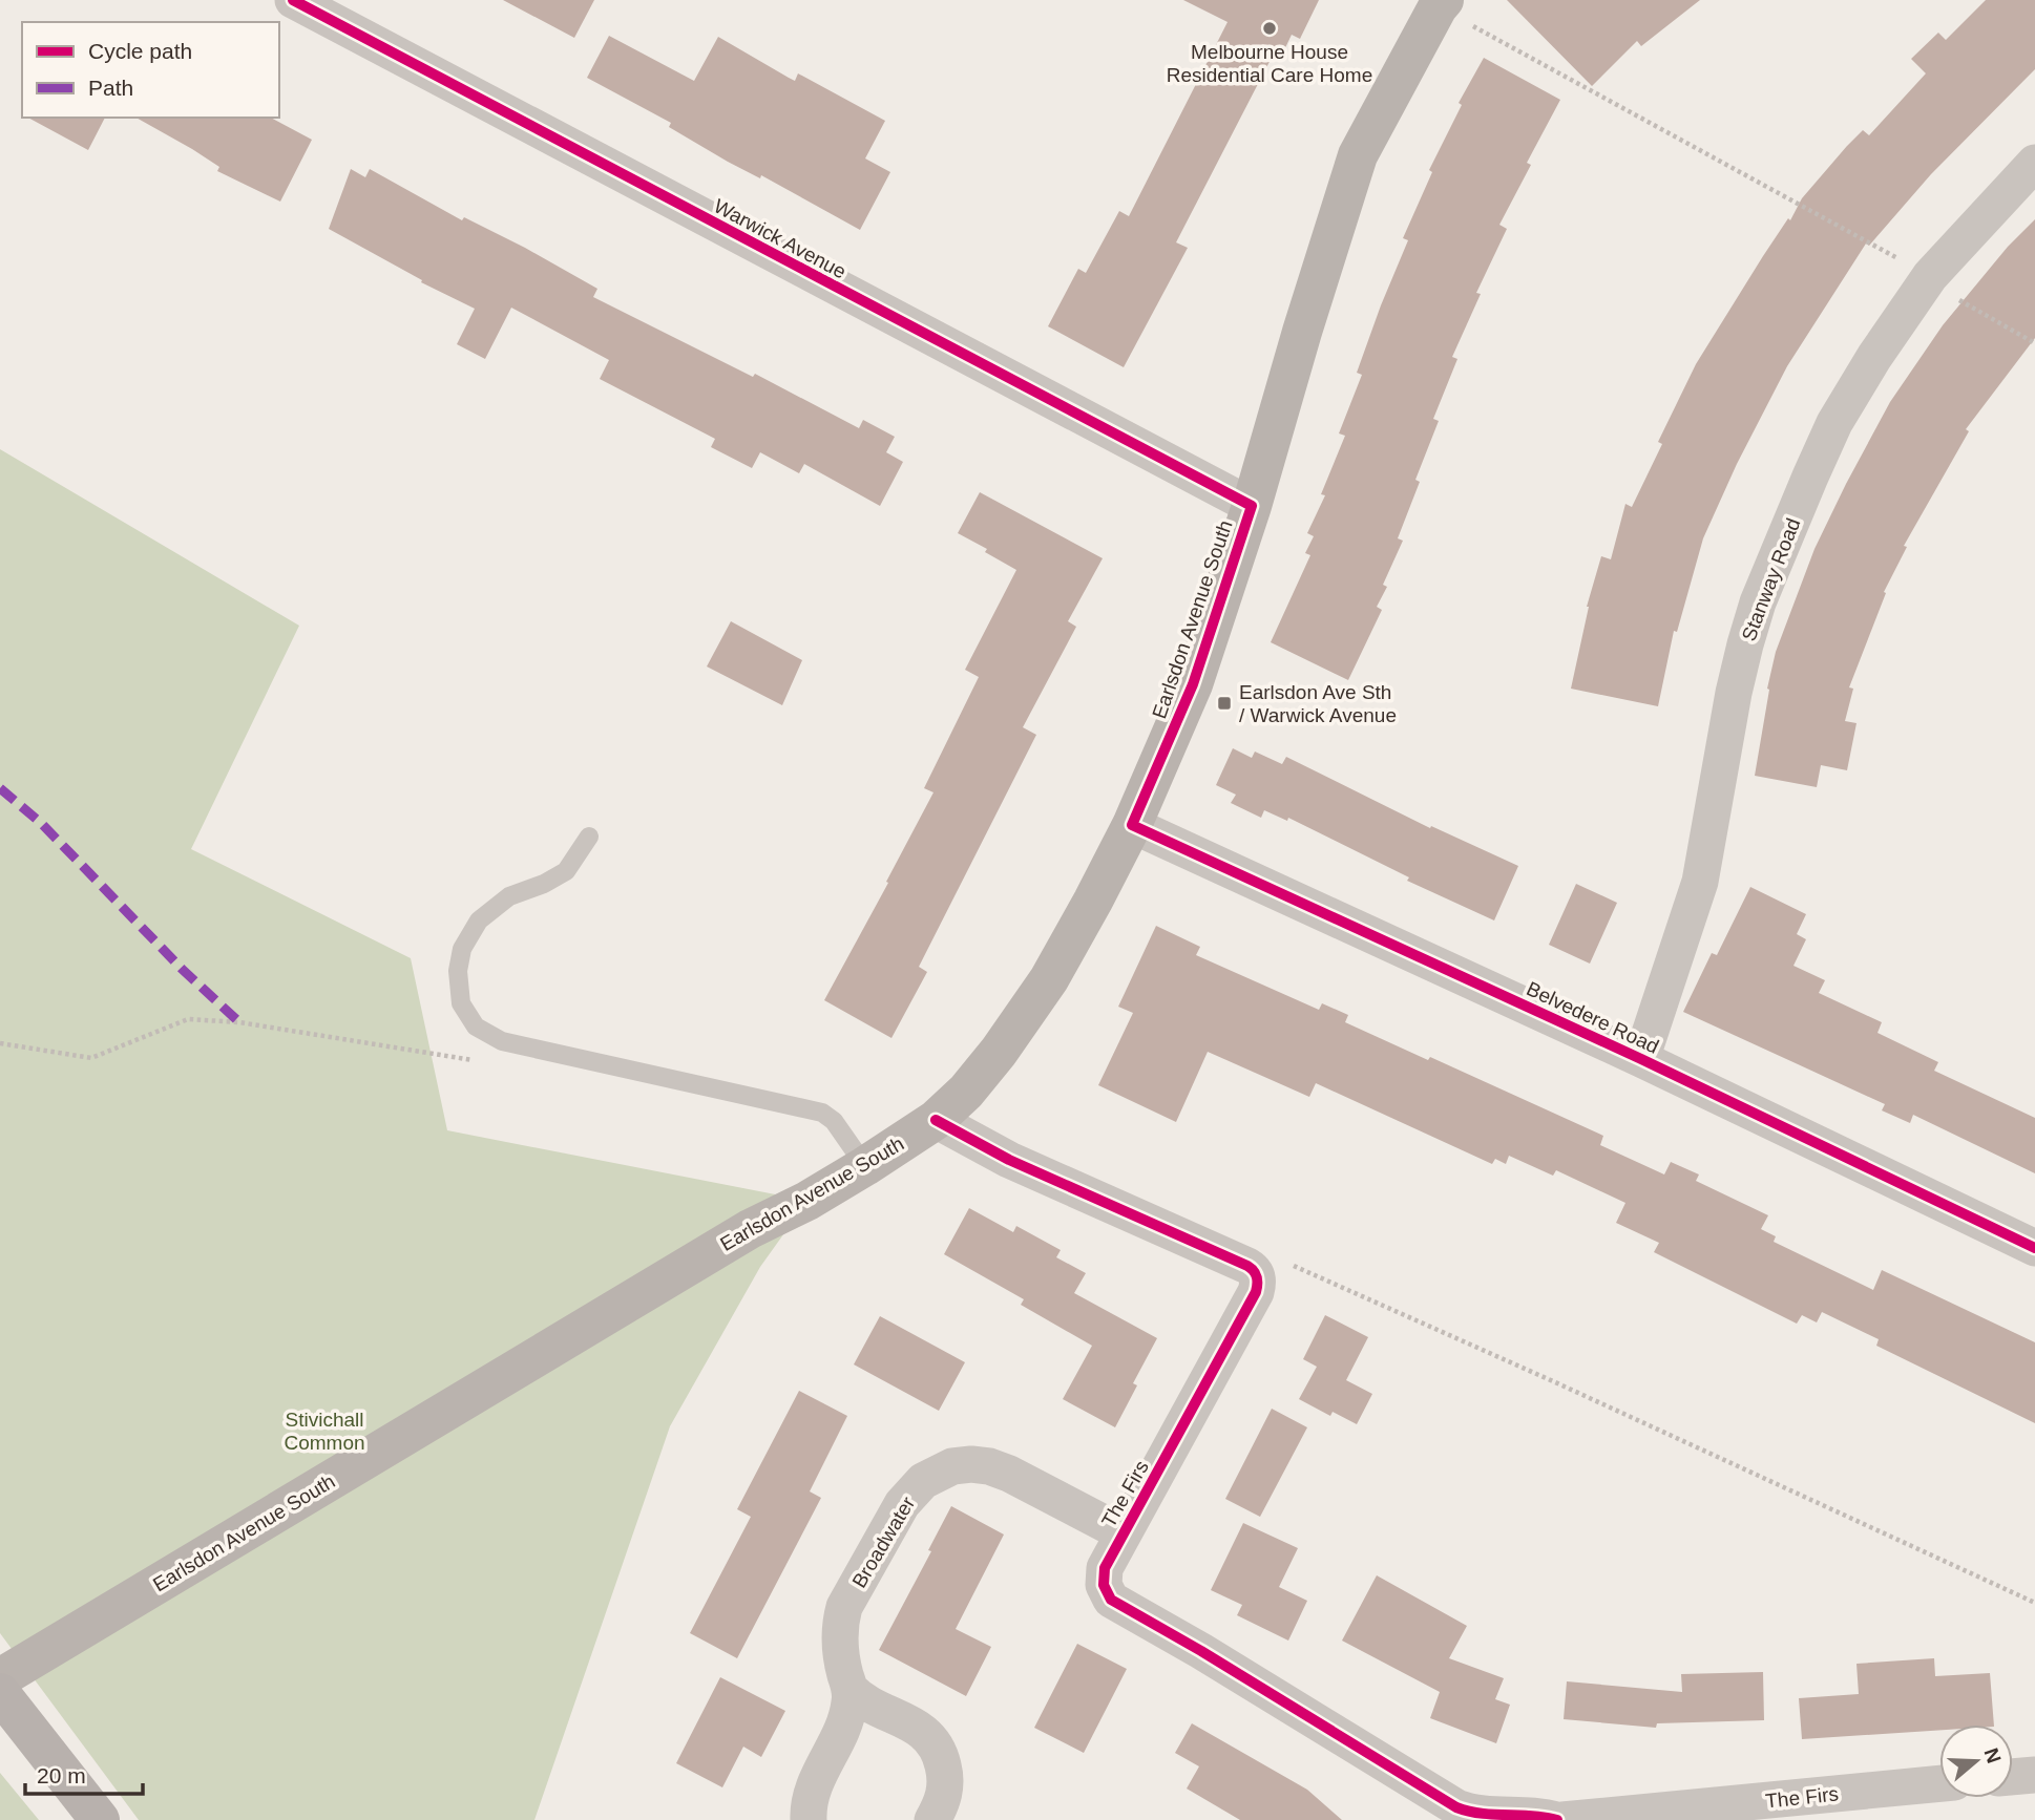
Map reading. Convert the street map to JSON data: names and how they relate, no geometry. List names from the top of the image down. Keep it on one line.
{"streets":{"main road":["Earlsdon Avenue South"],"street":["Warwick Avenue","Stanway Road","Belvedere Road","The Firs","Broadwater"]},"crossings":[["Warwick Avenue","Earlsdon Avenue South"],["Stanway Road","Belvedere Road"],["Earlsdon Avenue South","Belvedere Road"],["The Firs","Broadwater"]],"parks":["Stivichall Common"],"places":{"other":["Melbourne House Residential Care Home"],"transit":["Earlsdon Ave Sth / Warwick Avenue"]},"legend":["Cycle path","Path"],"scale_bar":"20 m","north":"right"}
